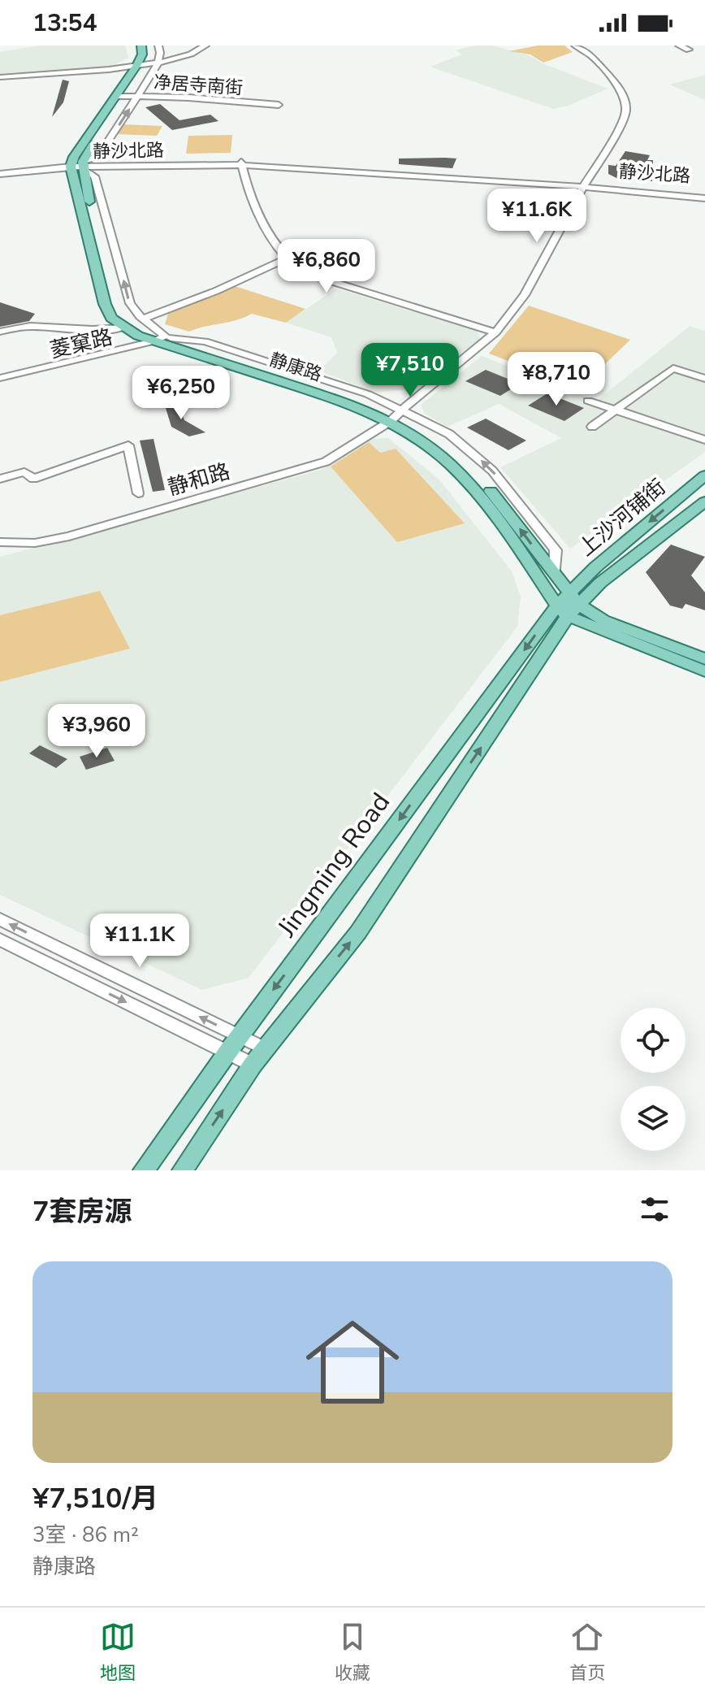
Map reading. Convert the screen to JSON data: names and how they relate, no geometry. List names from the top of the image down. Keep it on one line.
{"streets":{"main road":["静康路","上沙河铺街","Jingming Road"],"street":["净居寺南街","静沙北路","菱窠路","静和路"]},"crossings":[["静沙北路","静康路"],["静沙北路","静和路"],["菱窠路","静康路"],["静康路","静和路"],["静康路","上沙河铺街"],["静康路","Jingming Road"],["上沙河铺街","Jingming Road"]],"page":{"status":"13:54","price":["¥11.6K","¥6,860","¥7,510","¥8,710","¥6,250","¥3,960","¥11.1K"],"heading":"7套房源","list":[{"name":"¥7,510/月","note":"3室 · 86 m² · 静康路"}],"tabs":["地图","收藏","首页"]}}
